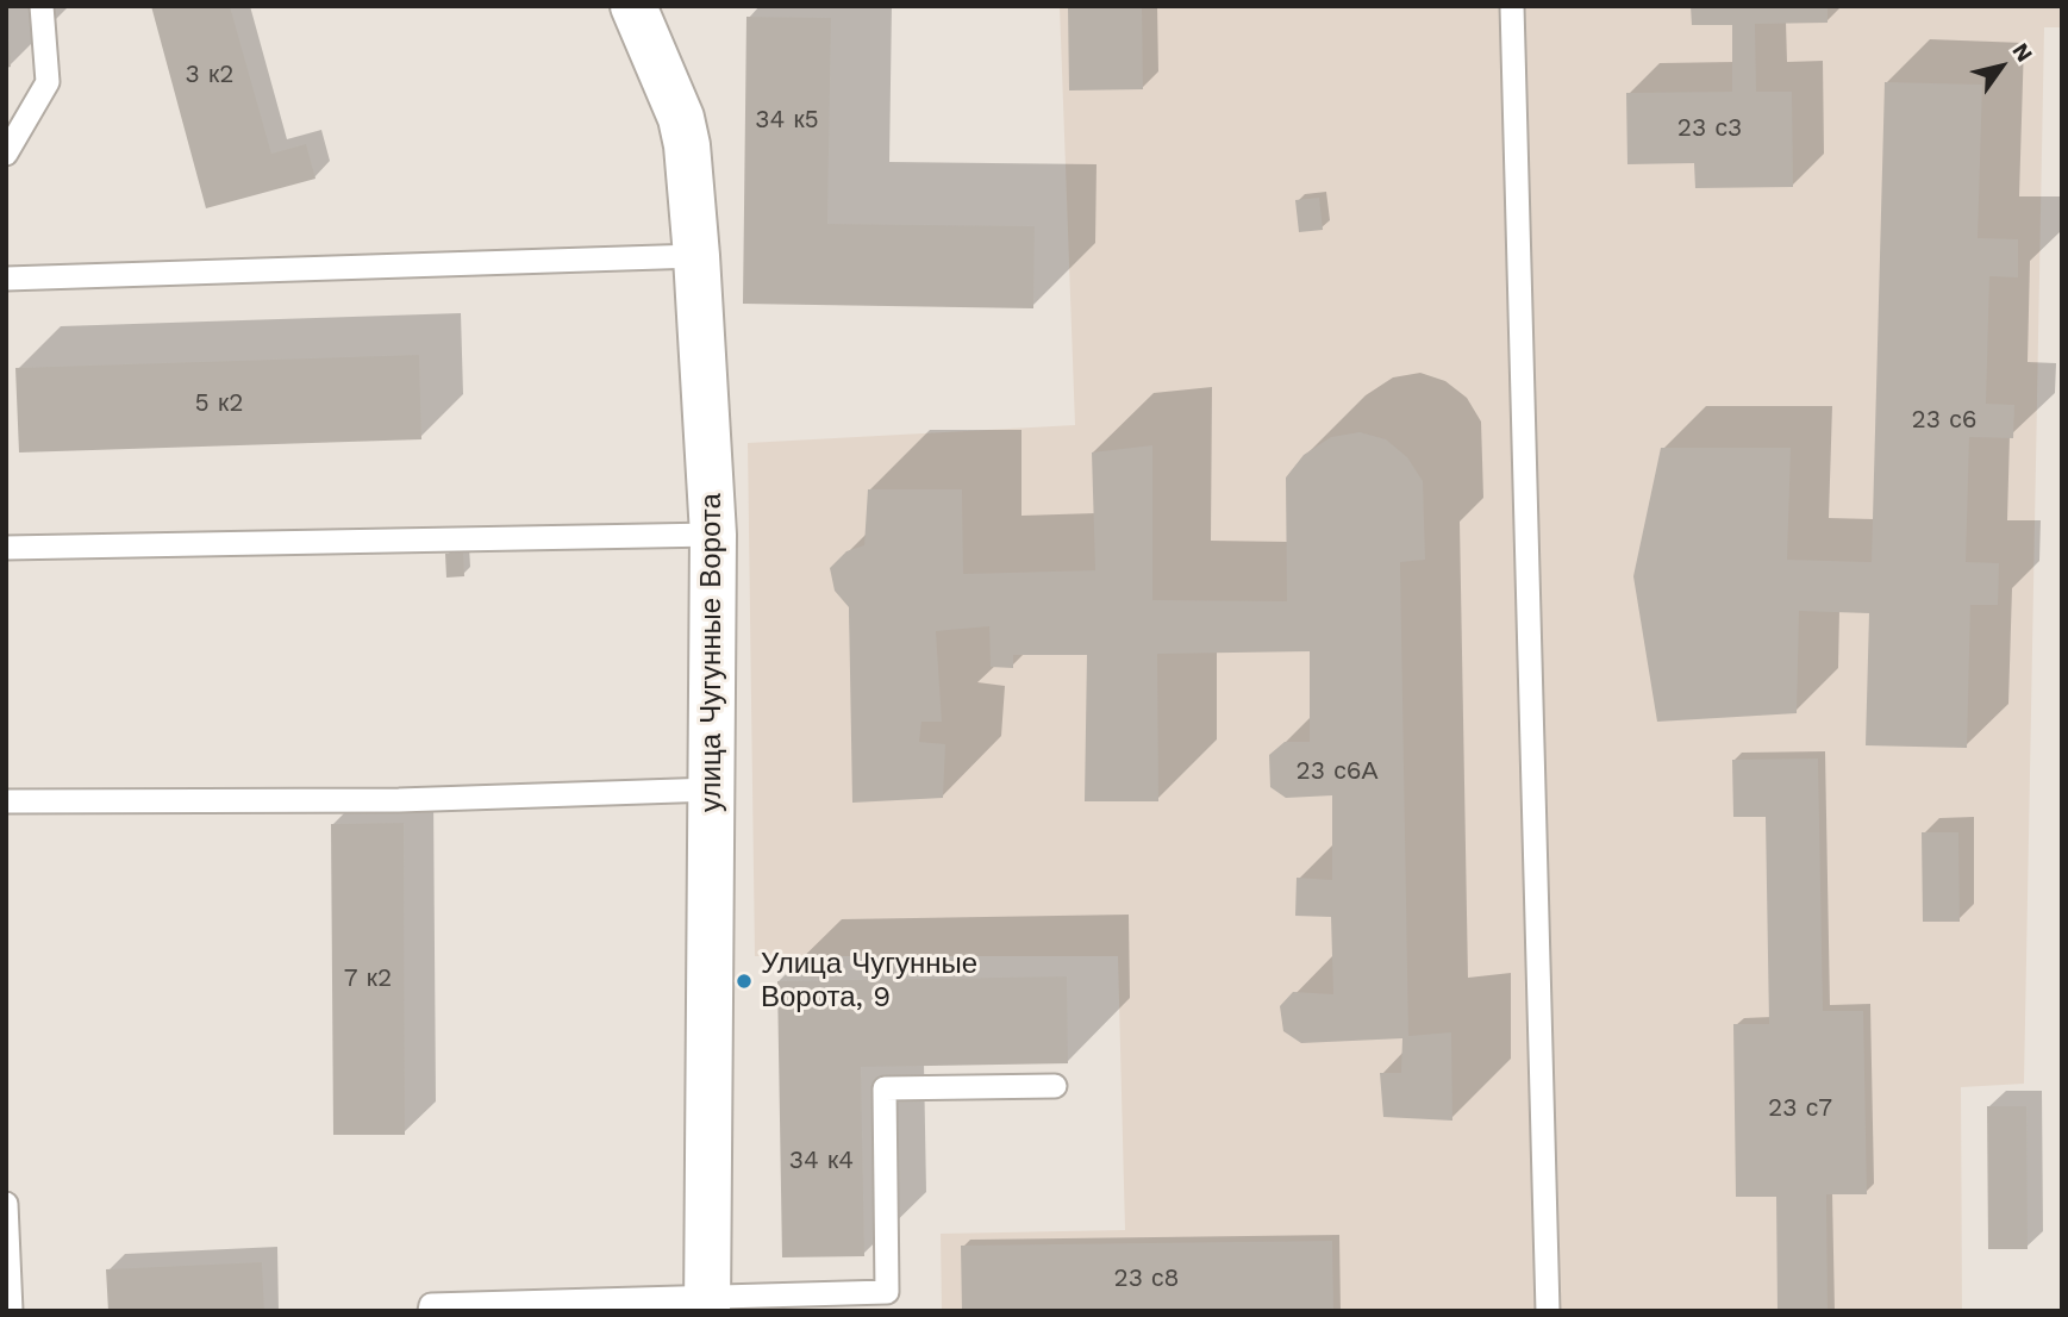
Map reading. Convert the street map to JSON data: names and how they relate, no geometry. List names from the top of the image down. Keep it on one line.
{"streets":{"street":["улица Чугунные Ворота"]},"places":["Улица Чугунные Ворота, 9"],"house_numbers":["3 к2","34 к5","23 с3","5 к2","23 с6","23 с6А","7 к2","23 с7","34 к4","23 с8"],"north":"top right"}
